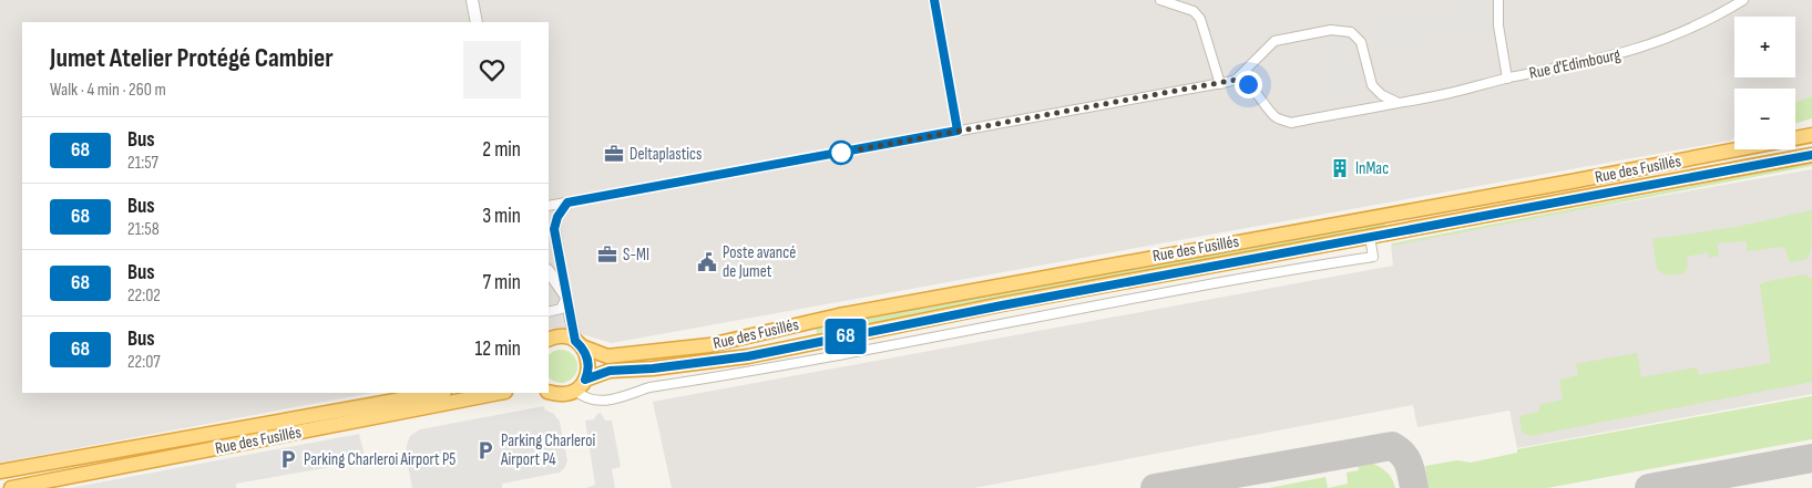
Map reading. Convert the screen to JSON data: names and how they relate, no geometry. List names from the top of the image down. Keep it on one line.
{"streets":{"highway":["Rue des Fusillés"],"street":["Rue d'Edimbourg"]},"places":{"office":["Deltaplastics","S-MI"],"building":["InMac"],"public building":["Poste avancé de Jumet"],"parking":["Parking Charleroi Airport P4","Parking Charleroi Airport P5"]},"lines":["bus line 68"],"page":{"on_map":"68","map_buttons":["+","−"],"heading":["Jumet Atelier Protégé Cambier","Walk · 4 min · 260 m"],"list":[{"mark":"68","name":"Bus","note":"21:57","value":"2 min"},{"mark":"68","name":"Bus","note":"21:58","value":"3 min"},{"mark":"68","name":"Bus","note":"22:02","value":"7 min"},{"mark":"68","name":"Bus","note":"22:07","value":"12 min"}]}}
